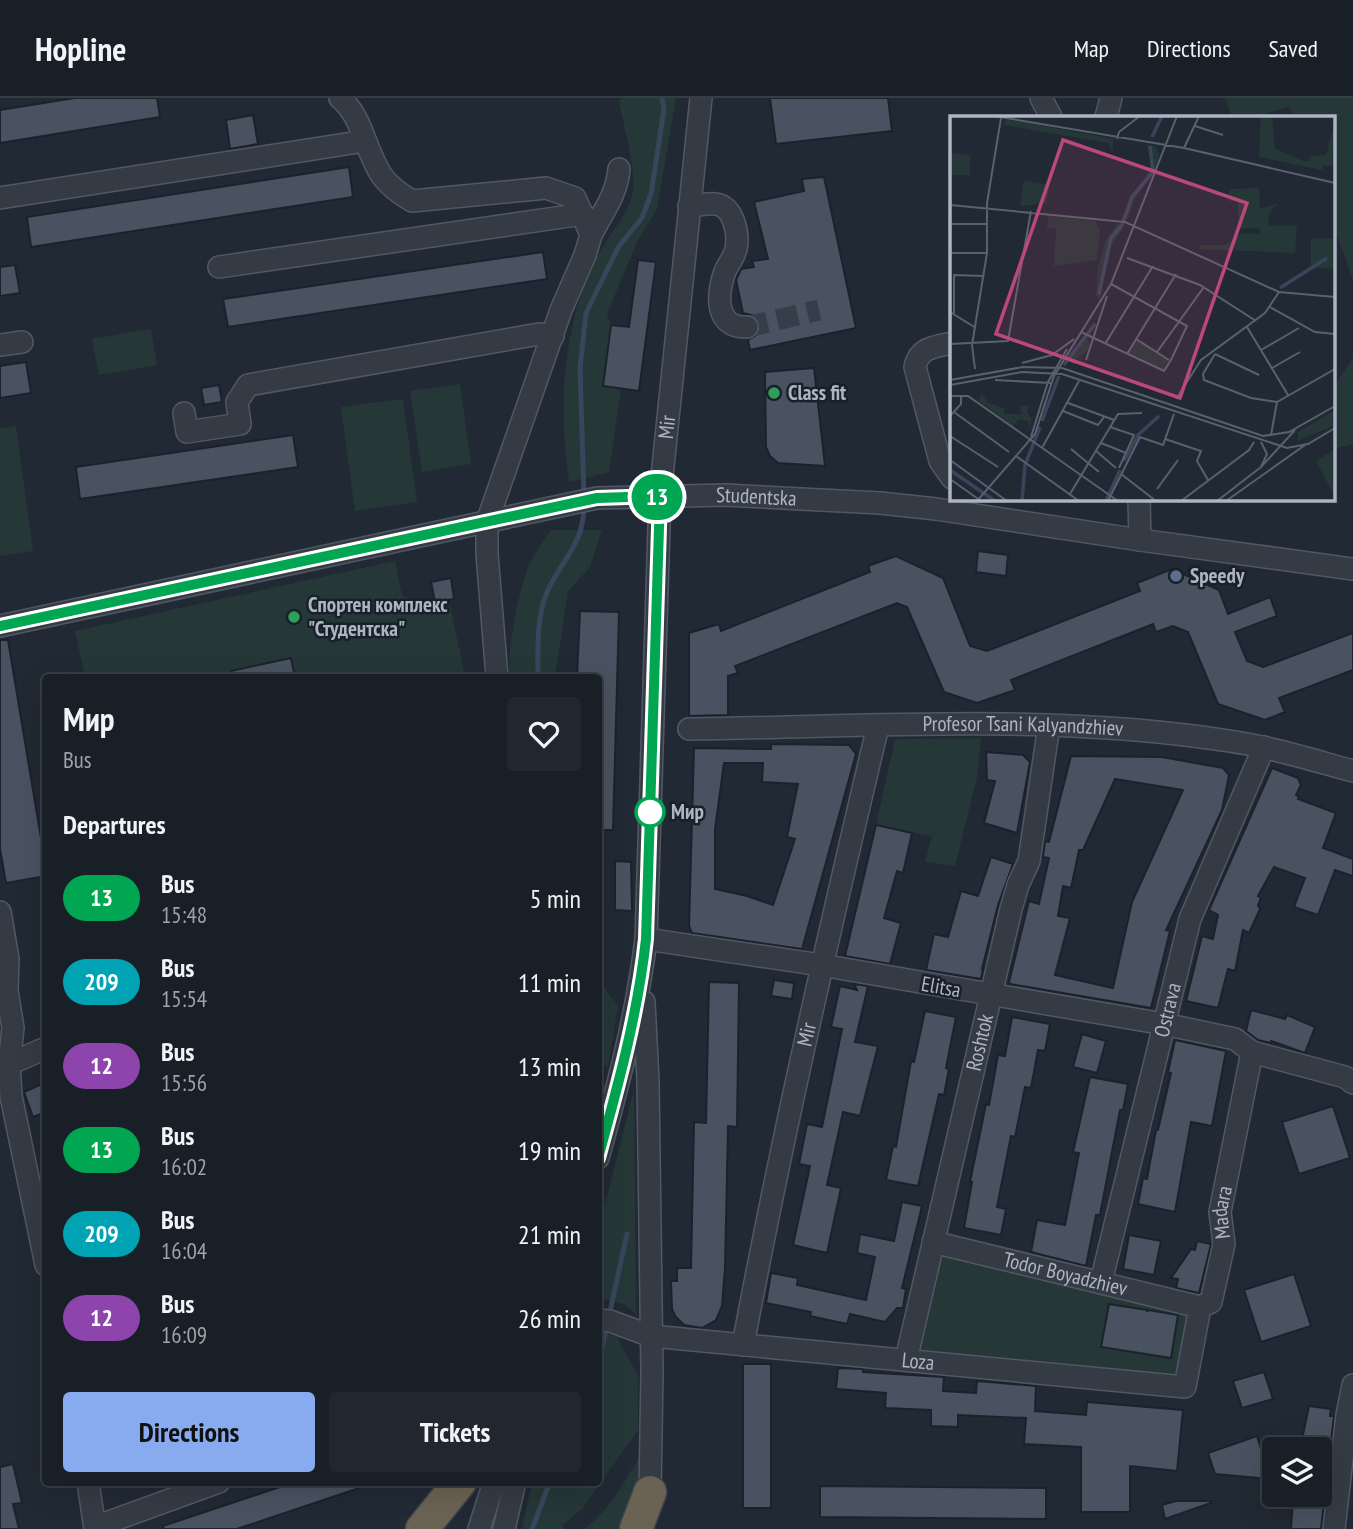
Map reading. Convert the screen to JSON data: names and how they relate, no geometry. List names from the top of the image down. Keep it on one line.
{"streets":{"street":["Mir","Studentska","Profesor Tsani Kalyandzhiev","Elitsa","Ostrava","Roshtok","Madara","Todor Boyadzhiev","Loza"]},"crossings":[["Mir","Studentska"],["Mir","Profesor Tsani Kalyandzhiev"],["Mir","Elitsa"],["Mir","Loza"],["Profesor Tsani Kalyandzhiev","Ostrava"],["Profesor Tsani Kalyandzhiev","Roshtok"],["Elitsa","Ostrava"],["Elitsa","Roshtok"],["Elitsa","Madara"],["Ostrava","Todor Boyadzhiev"],["Roshtok","Todor Boyadzhiev"],["Roshtok","Loza"],["Madara","Todor Boyadzhiev"],["Madara","Loza"]],"places":["Class fit","Speedy","Спортен комплекс \"Студентска\"","Мир"],"lines":["bus line 13"],"page":{"header":"Hopline","nav":["Map","Directions","Saved"],"on_map":"13","heading":[["Мир","Bus"],"Departures"],"list":[{"mark":"13","name":"Bus","note":"15:48","value":"5 min"},{"mark":"209","name":"Bus","note":"15:54","value":"11 min"},{"mark":"12","name":"Bus","note":"15:56","value":"13 min"},{"mark":"13","name":"Bus","note":"16:02","value":"19 min"},{"mark":"209","name":"Bus","note":"16:04","value":"21 min"},{"mark":"12","name":"Bus","note":"16:09","value":"26 min"}],"buttons":["Directions","Tickets"]}}
